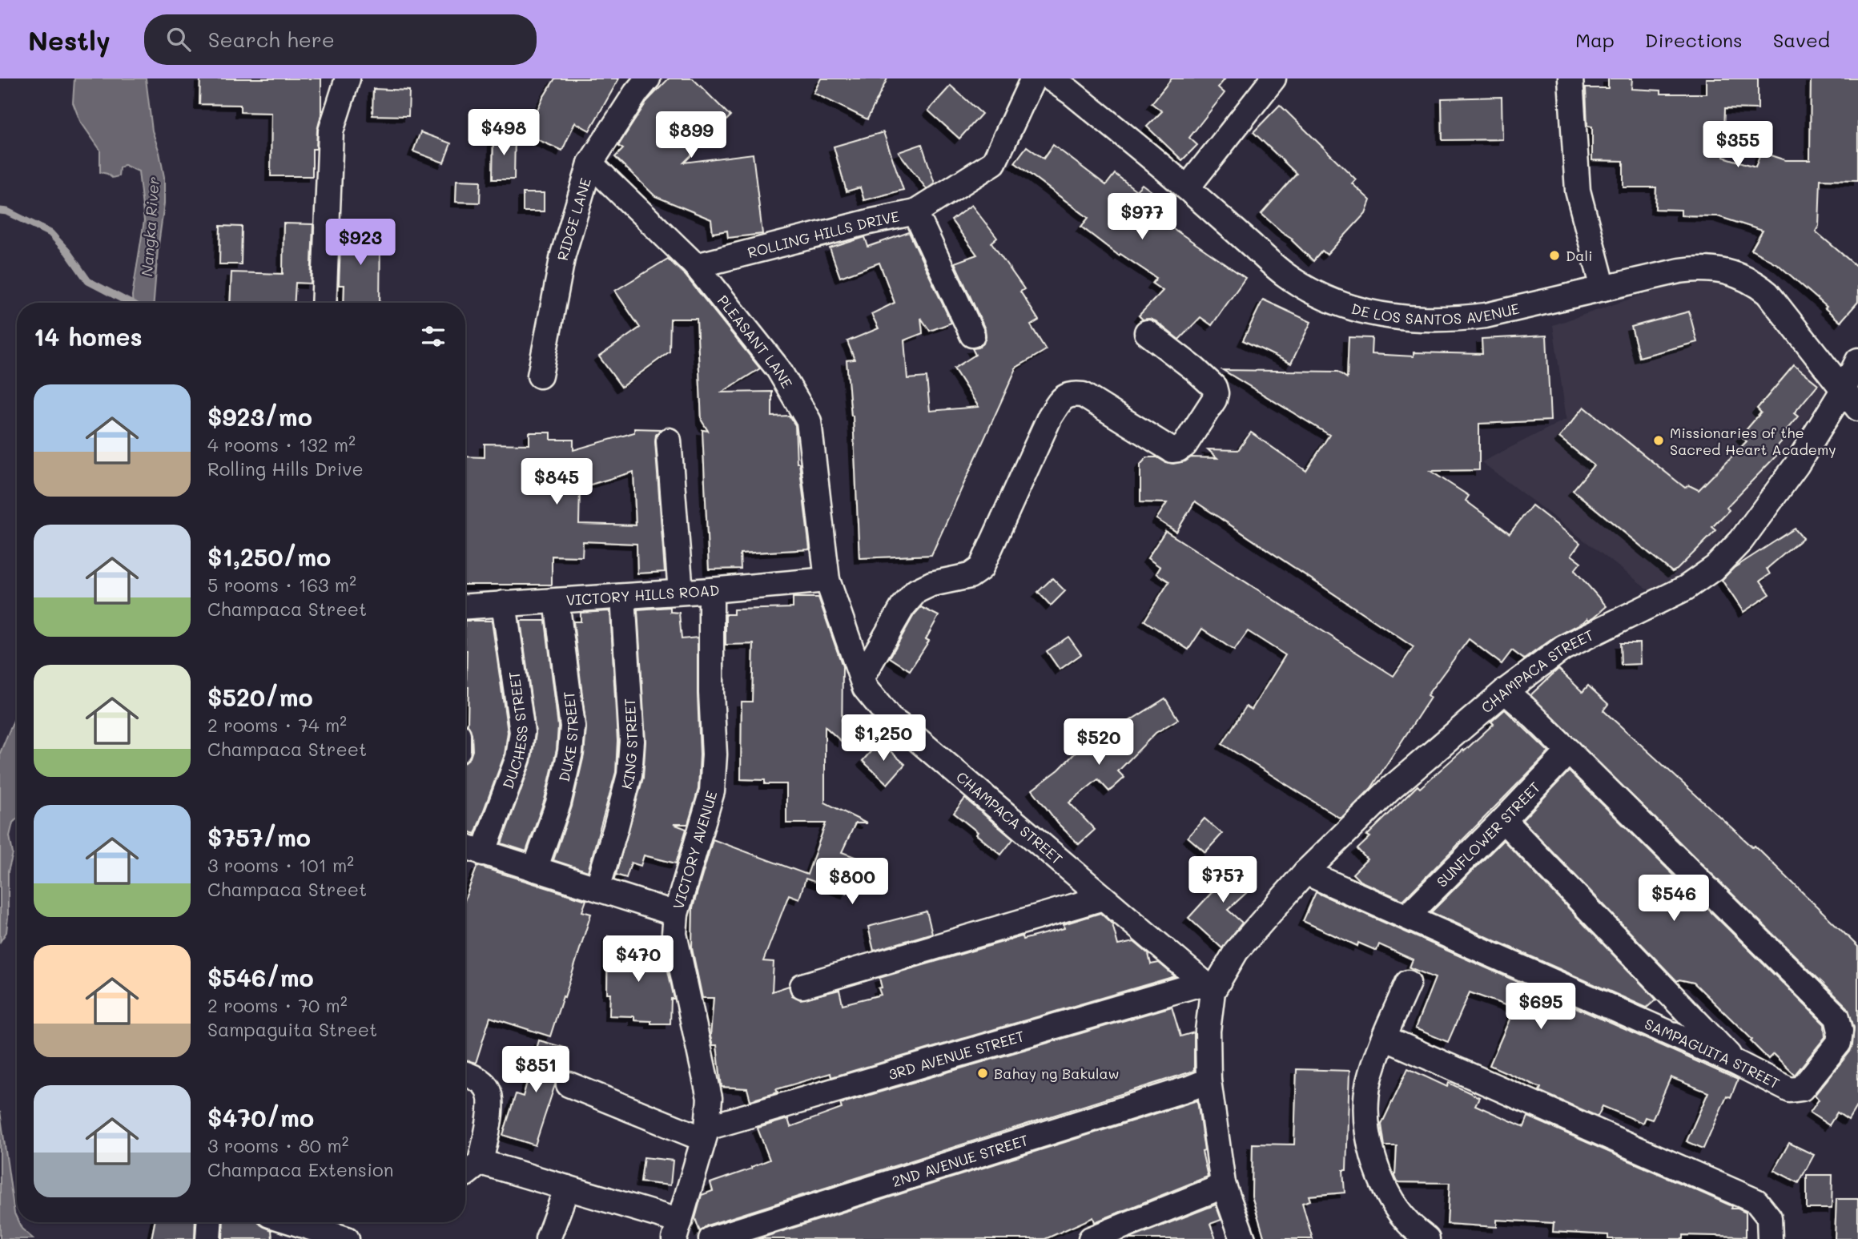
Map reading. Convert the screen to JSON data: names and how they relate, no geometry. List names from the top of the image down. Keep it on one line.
{"streets":{"street":["RIDGE LANE","ROLLING HILLS DRIVE","DE LOS SANTOS AVENUE","PLEASANT LANE","VICTORY HILLS ROAD","CHAMPACA STREET","DUCHESS STREET","DUKE STREET","KING STREET","SUNFLOWER STREET","VICTORY AVENUE","SAMPAGUITA STREET","3RD AVENUE STREET","2ND AVENUE STREET"]},"crossings":[["ROLLING HILLS DRIVE","PLEASANT LANE"],["DE LOS SANTOS AVENUE","CHAMPACA STREET"],["PLEASANT LANE","CHAMPACA STREET"],["VICTORY HILLS ROAD","CHAMPACA STREET"],["VICTORY HILLS ROAD","DUCHESS STREET"],["VICTORY HILLS ROAD","DUKE STREET"],["VICTORY HILLS ROAD","KING STREET"],["VICTORY HILLS ROAD","VICTORY AVENUE"],["CHAMPACA STREET","SAMPAGUITA STREET"],["CHAMPACA STREET","3RD AVENUE STREET"],["CHAMPACA STREET","2ND AVENUE STREET"],["DUCHESS STREET","VICTORY AVENUE"],["DUKE STREET","VICTORY AVENUE"],["KING STREET","VICTORY AVENUE"],["SUNFLOWER STREET","SAMPAGUITA STREET"]],"water":["Nangka River"],"places":["Dali","Missionaries of the Sacred Heart Academy","Bahay ng Bakulaw"],"page":{"header":"Nestly","search":"Search here","nav":["Map","Directions","Saved"],"price":["$498","$899","$355","$977","$923","$845","$1,250","$520","$757","$800","$546","$470","$695","$851"],"heading":"14 homes","list":[{"name":"$923/mo","note":"4 rooms · 132 m² · Rolling Hills Drive"},{"name":"$1,250/mo","note":"5 rooms · 163 m² · Champaca Street"},{"name":"$520/mo","note":"2 rooms · 74 m² · Champaca Street"},{"name":"$757/mo","note":"3 rooms · 101 m² · Champaca Street"},{"name":"$546/mo","note":"2 rooms · 70 m² · Sampaguita Street"},{"name":"$470/mo","note":"3 rooms · 80 m² · Champaca Extension"}]}}
